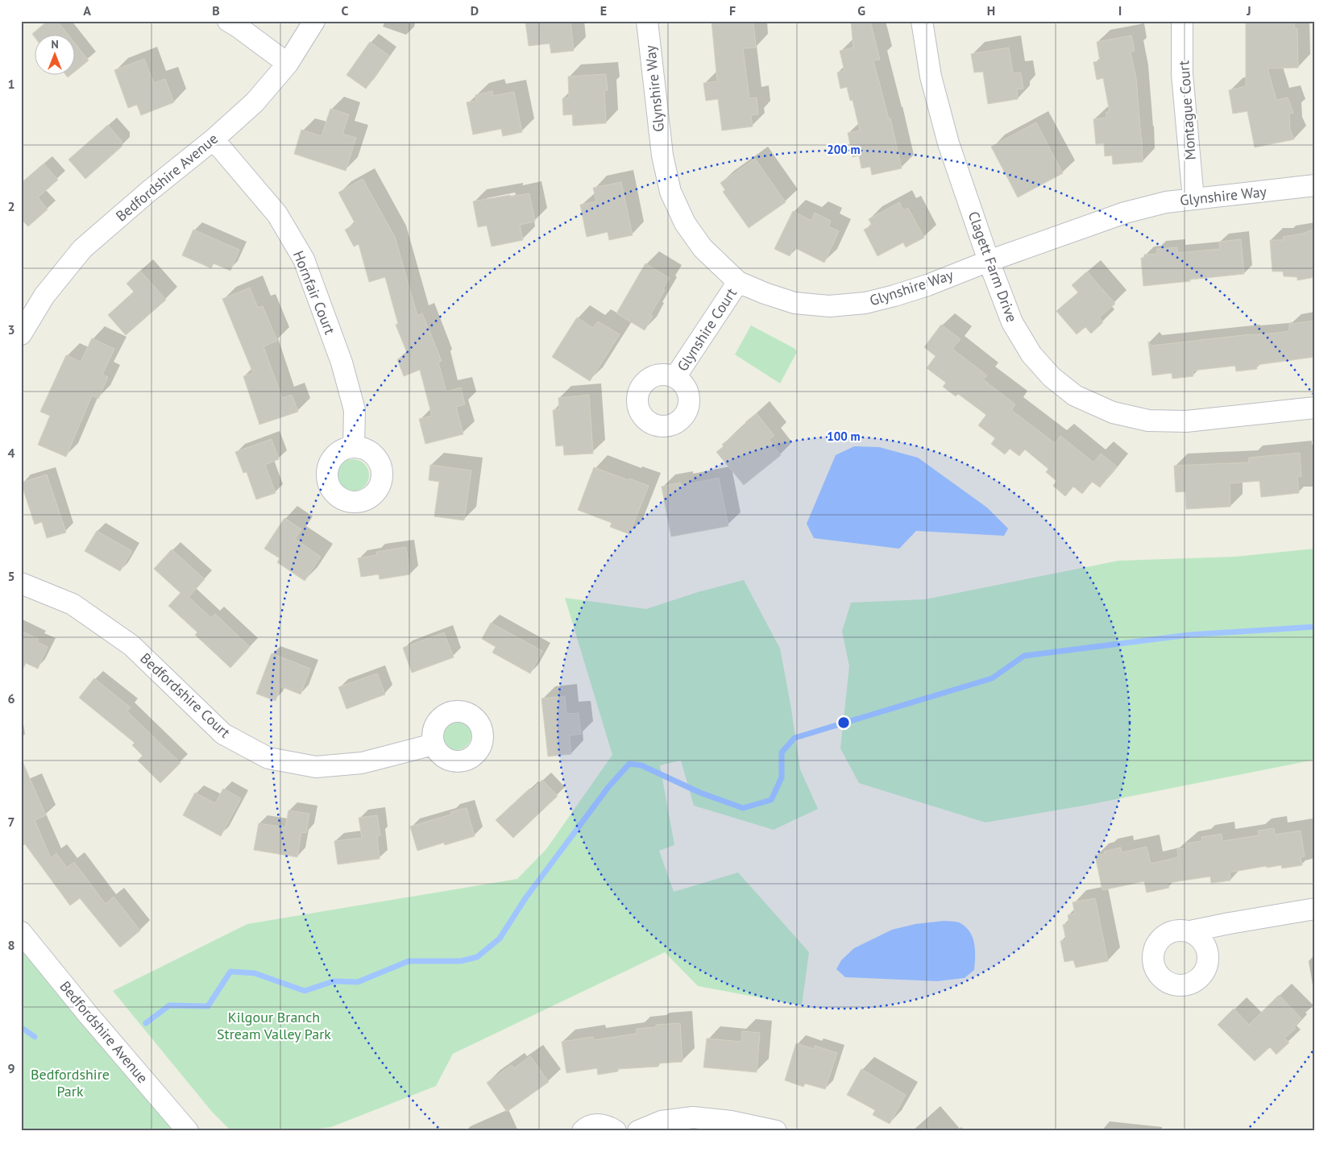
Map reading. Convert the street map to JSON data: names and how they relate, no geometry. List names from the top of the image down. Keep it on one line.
{"streets":{"street":["Glynshire Way","Montague Court","Bedfordshire Avenue","Clagett Farm Drive","Hornfair Court","Glynshire Court","Bedfordshire Court"]},"crossings":[["Glynshire Way","Montague Court"],["Glynshire Way","Clagett Farm Drive"],["Glynshire Way","Glynshire Court"],["Bedfordshire Avenue","Hornfair Court"]],"parks":["Kilgour Branch Stream Valley Park","Bedfordshire Park"],"north":"top","grid":{"columns":["A","B","C","D","E","F","G","H","I","J"],"rows":["1","2","3","4","5","6","7","8","9"]},"rings":["200 m","100 m"]}
